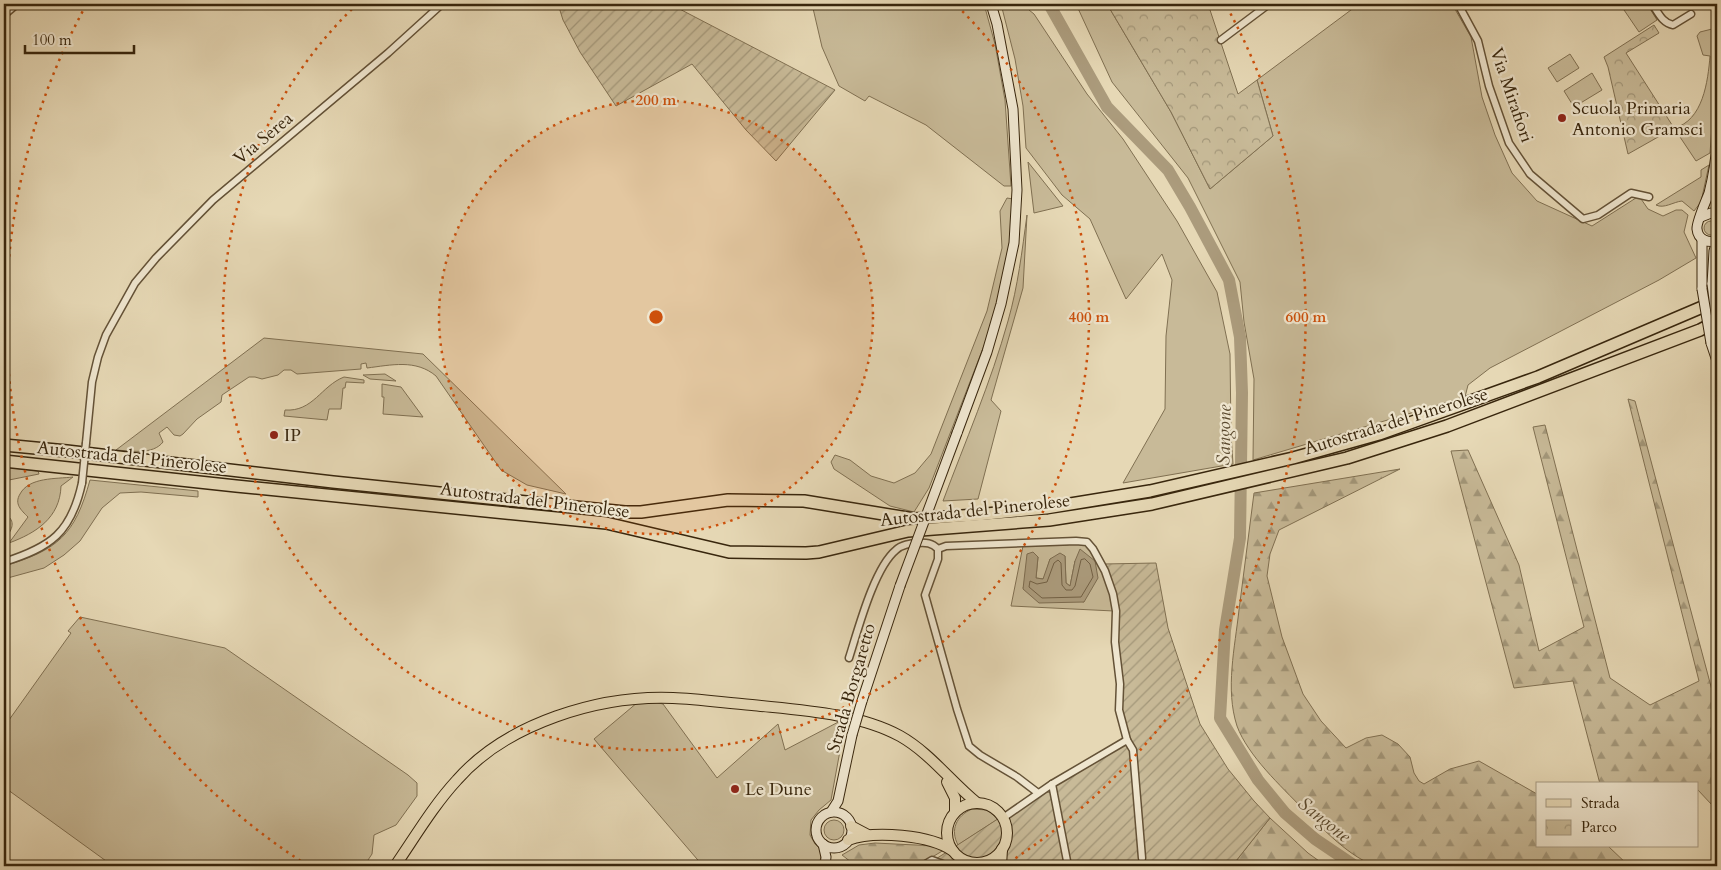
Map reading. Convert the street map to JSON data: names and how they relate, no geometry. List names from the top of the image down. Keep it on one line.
{"streets":{"highway":["Autostrada del Pinerolese"],"street":["Via Mirafiori","Via Serea","Strada Borgaretto"]},"water":["Sangone"],"places":["Scuola Primaria Antonio Gramsci","IP","Le Dune"],"legend":["Strada","Parco"],"scale_bar":"100 m","rings":["200 m","400 m","600 m"]}
